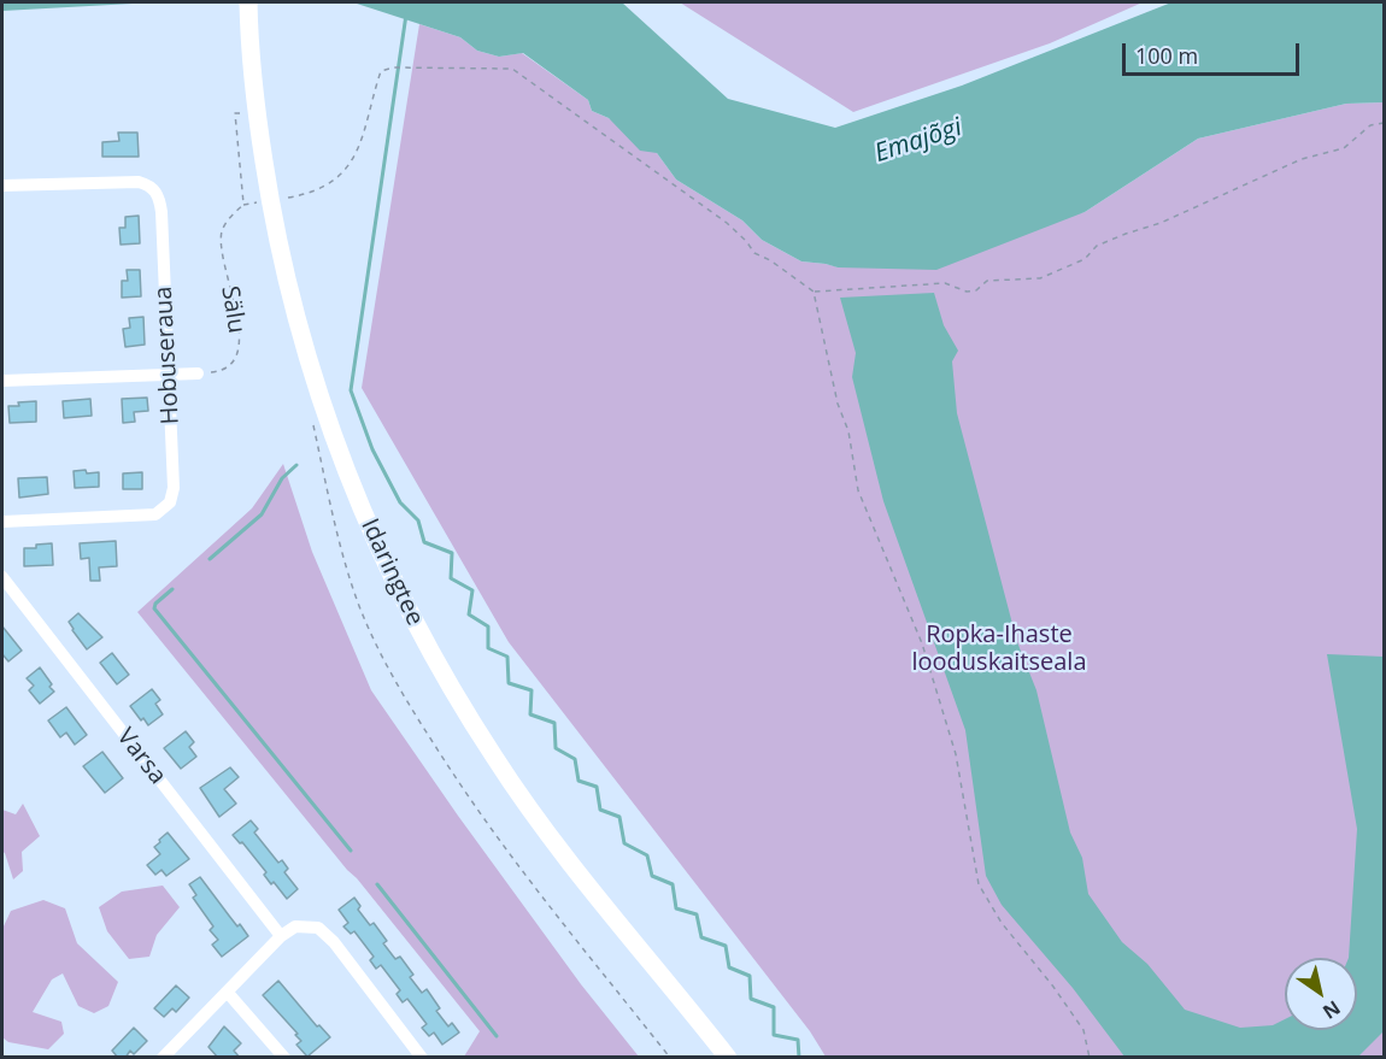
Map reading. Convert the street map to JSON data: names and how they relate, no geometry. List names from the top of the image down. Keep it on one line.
{"streets":{"main road":["Idaringtee"],"street":["Hobuseraua","Varsa"],"path":["Sälu"]},"water":["Emajõgi"],"parks":["Ropka-Ihaste looduskaitseala"],"scale_bar":"100 m","north":"bottom right"}
